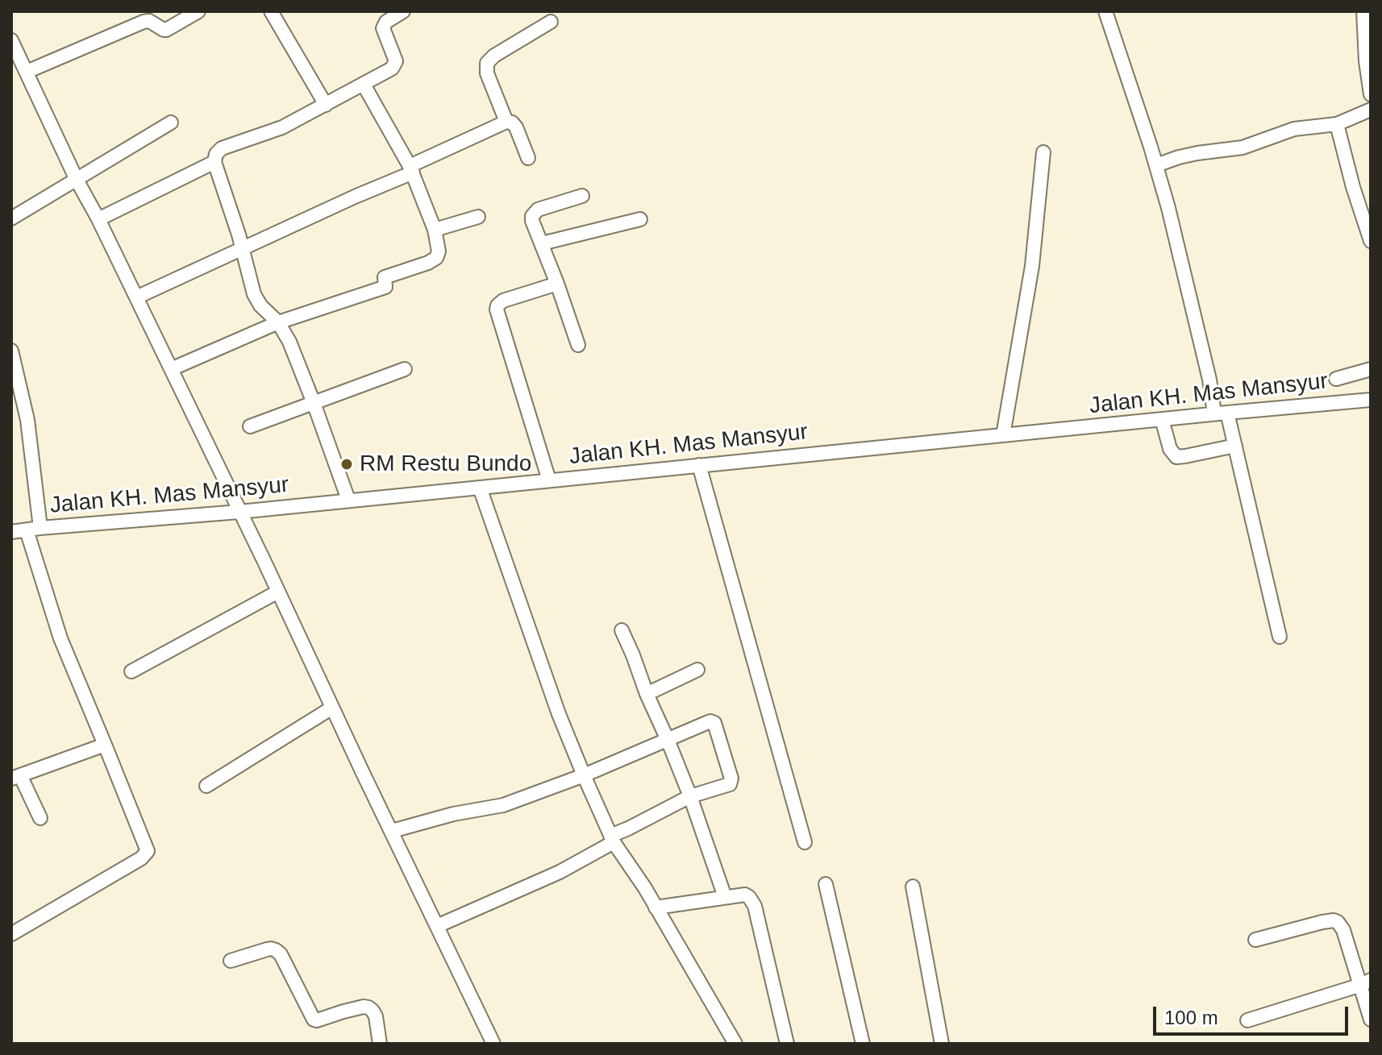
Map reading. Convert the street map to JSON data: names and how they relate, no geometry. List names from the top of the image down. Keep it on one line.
{"streets":{"street":["Jalan KH. Mas Mansyur"]},"places":["RM Restu Bundo"],"scale_bar":"100 m"}
